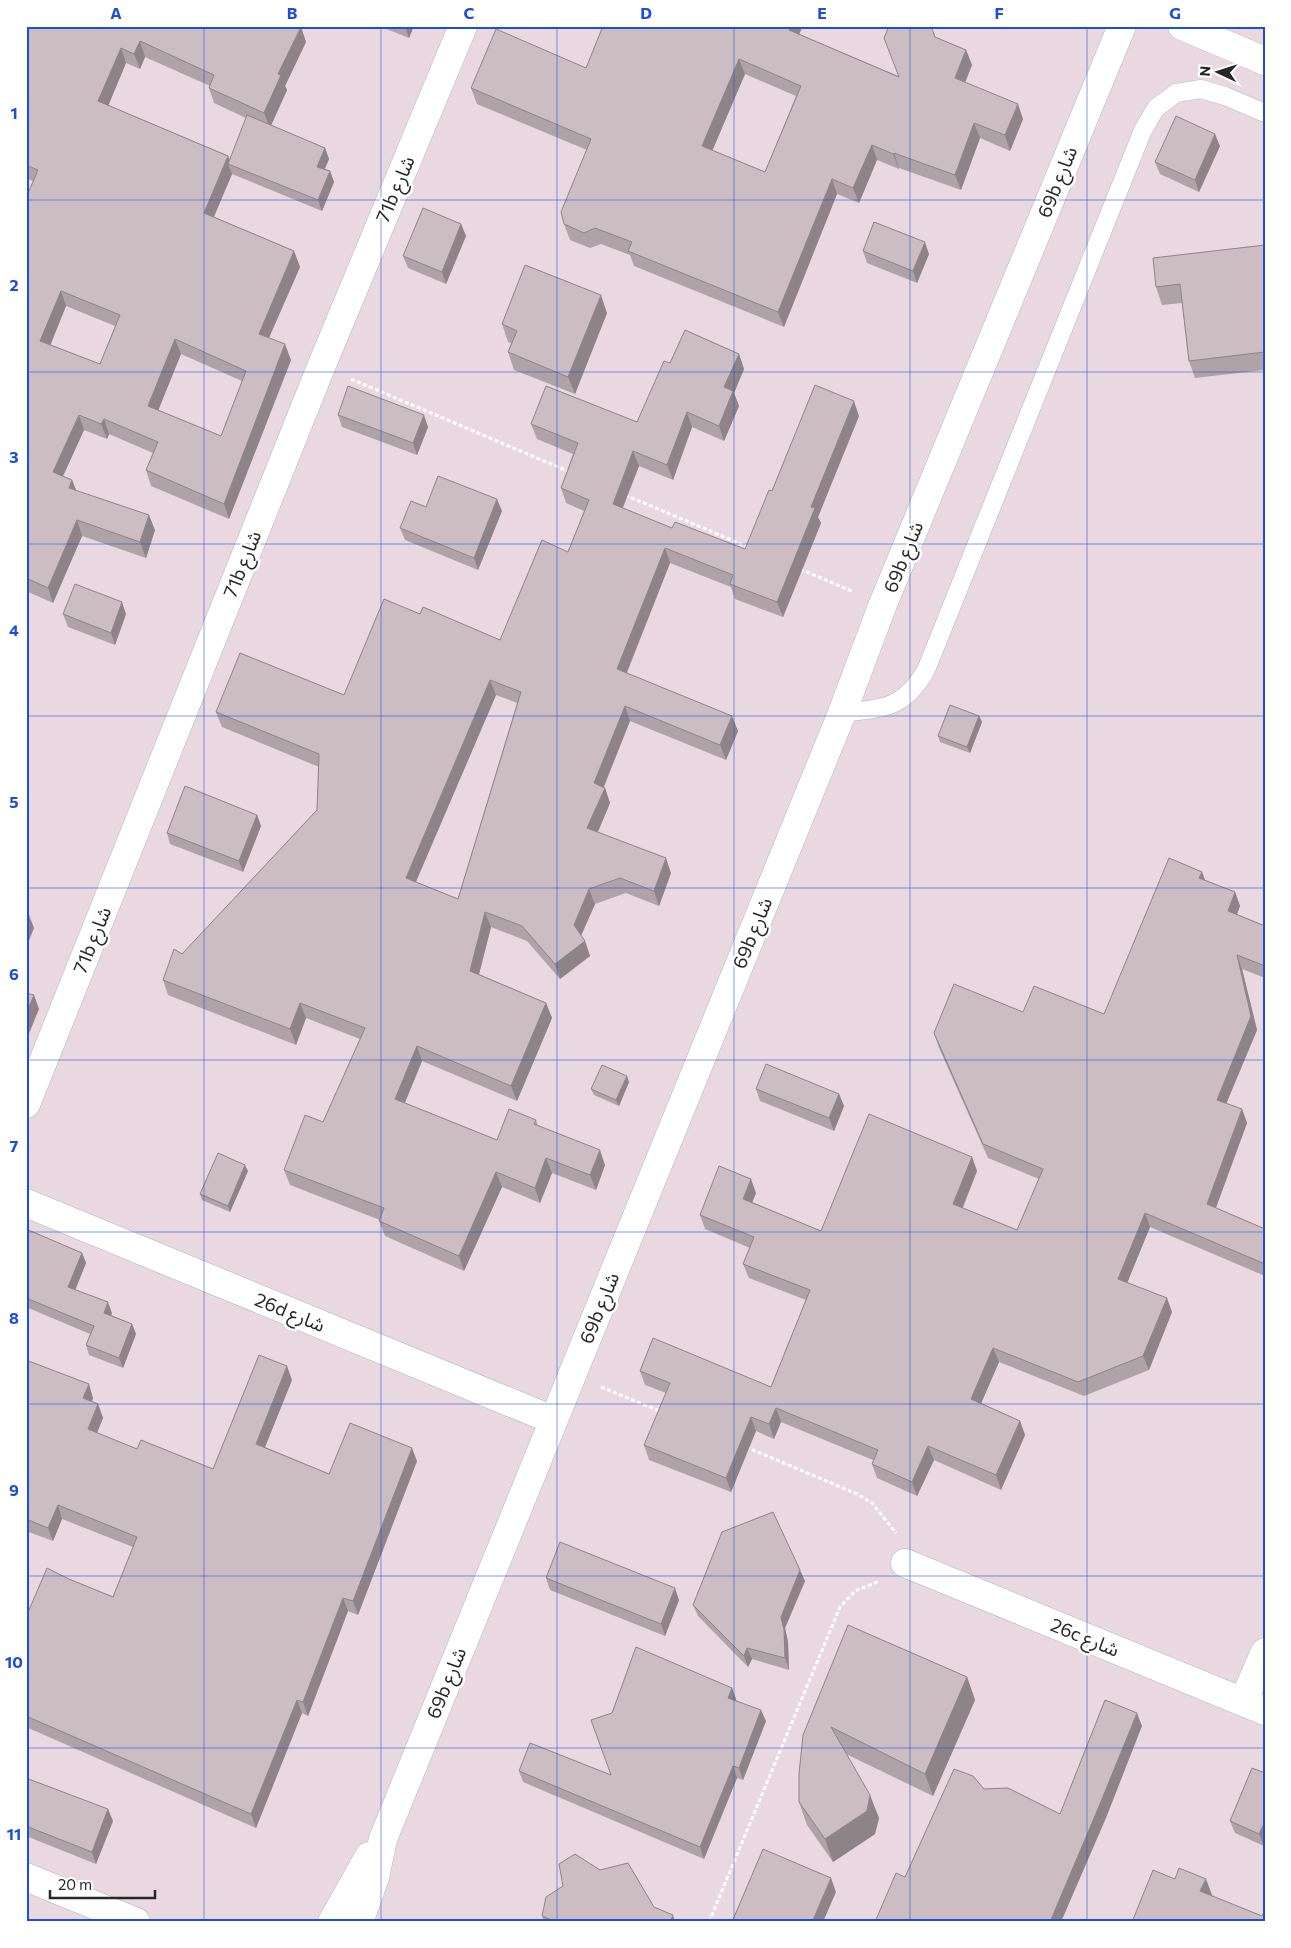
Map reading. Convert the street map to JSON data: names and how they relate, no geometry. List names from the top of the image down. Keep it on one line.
{"streets":{"street":["69b شارع","71b شارع","26d شارع","26c شارع"]},"crossings":[["69b شارع","26d شارع"]],"scale_bar":"20 m","north":"left","grid":{"columns":["A","B","C","D","E","F","G"],"rows":["1","2","3","4","5","6","7","8","9","10","11"]}}
